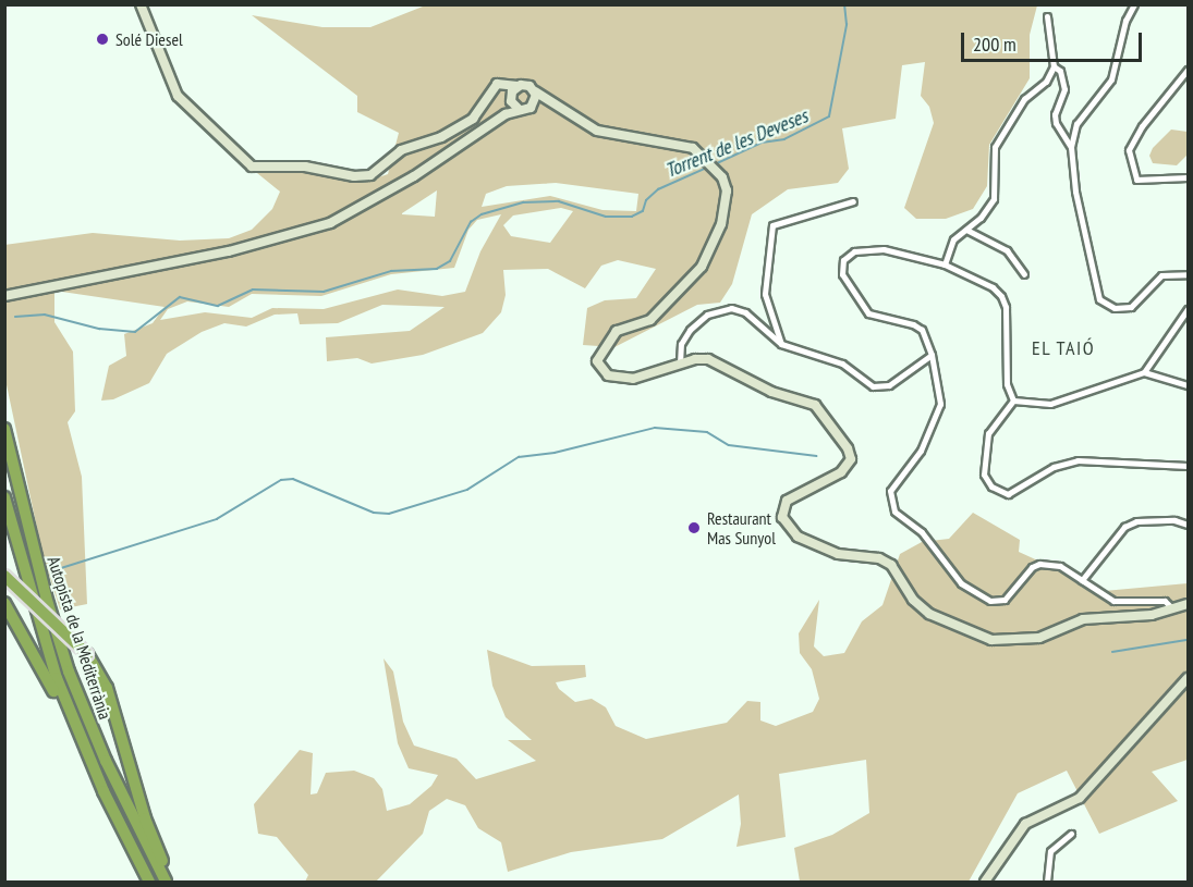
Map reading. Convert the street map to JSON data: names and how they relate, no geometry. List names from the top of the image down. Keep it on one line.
{"streets":{"highway":["Autopista de la Mediterrània"]},"districts":["EL TAIÓ"],"water":["Torrent de les Deveses"],"places":["Solé Diesel","Restaurant Mas Sunyol"],"scale_bar":"200 m"}
